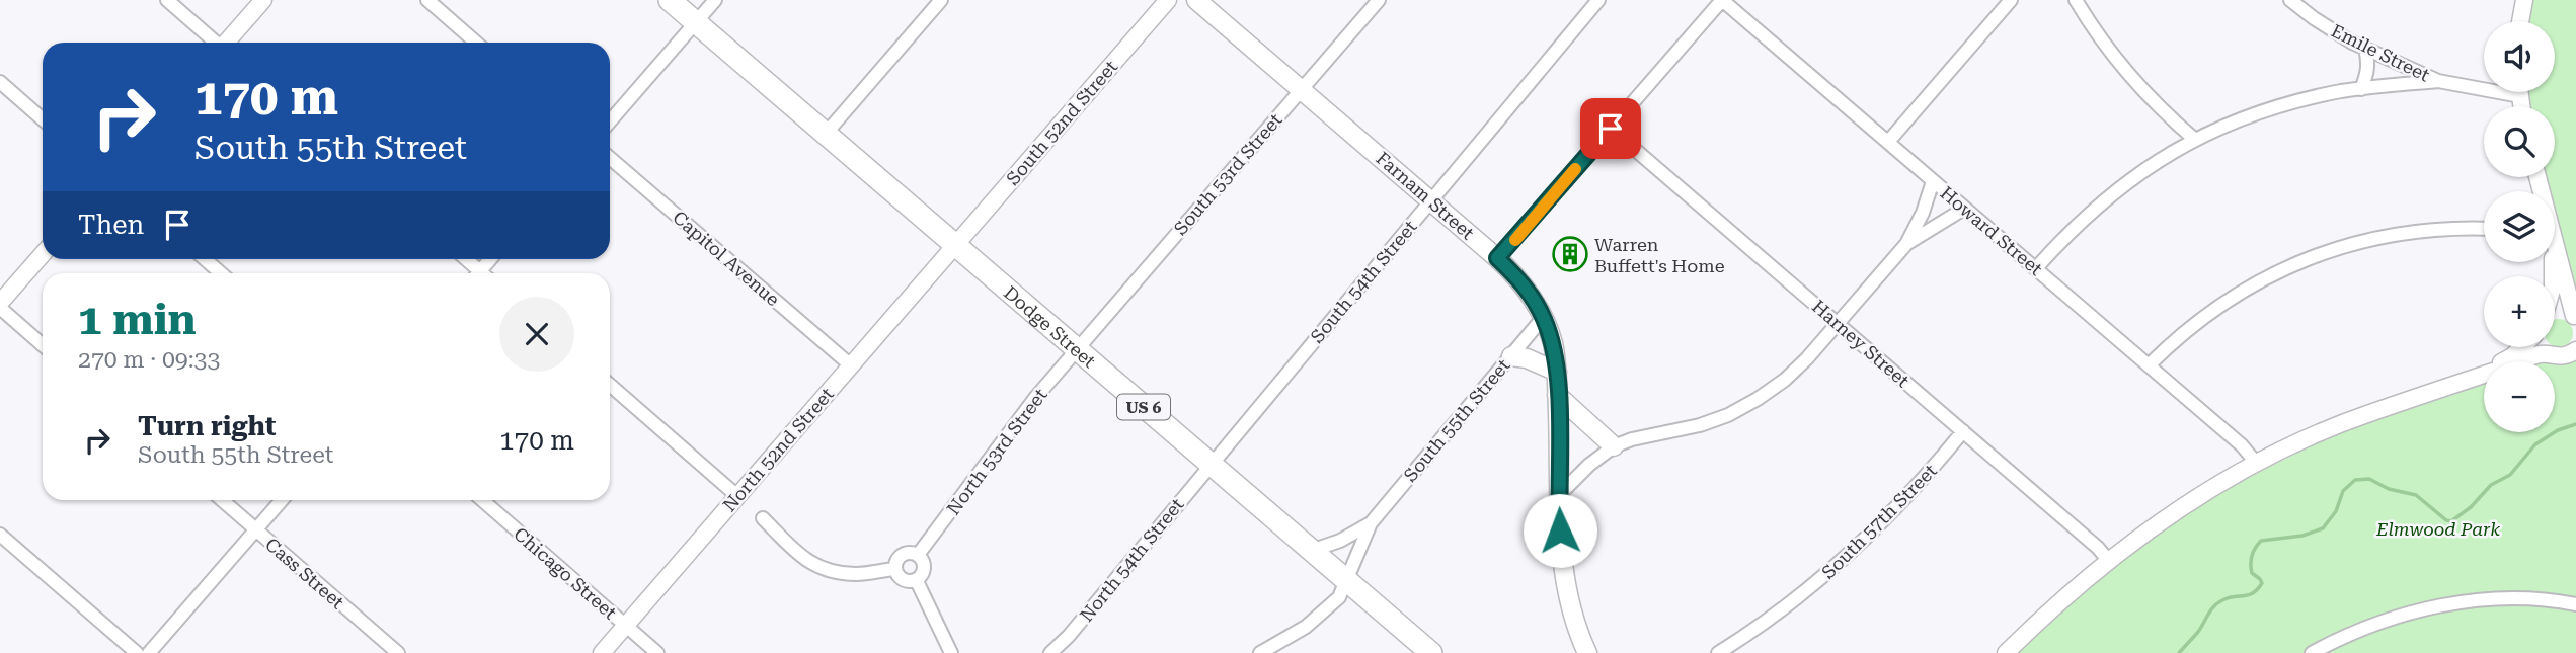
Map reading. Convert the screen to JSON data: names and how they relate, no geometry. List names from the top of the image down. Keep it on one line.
{"streets":{"highway":["Dodge Street","US 6"],"main road":["Farnam Street"],"street":["Emile Street","South 52nd Street","South 53rd Street","Howard Street","Capitol Avenue","South 54th Street","Harney Street","South 55th Street","North 52nd Street","North 53rd Street","South 57th Street","North 54th Street","Cass Street","Chicago Street"]},"crossings":[["South 52nd Street","Dodge Street"],["South 52nd Street","North 52nd Street"],["South 53rd Street","Farnam Street"],["South 53rd Street","Dodge Street"],["South 53rd Street","North 53rd Street"],["Farnam Street","South 54th Street"],["Farnam Street","South 55th Street"],["Capitol Avenue","North 52nd Street"],["South 54th Street","Dodge Street"],["South 54th Street","North 54th Street"],["Dodge Street","South 55th Street"],["Dodge Street","North 52nd Street"],["Dodge Street","North 53rd Street"],["Dodge Street","North 54th Street"],["Harney Street","South 57th Street"],["North 52nd Street","Chicago Street"]],"parks":["Elmwood Park"],"places":{"building":["Warren Buffett's Home"]},"page":{"map_buttons":["+","−"],"turn":["170 m","South 55th Street"],"then":"Then","heading":["1 min","270 m · 09:33"],"list":[{"name":"Turn right","note":"South 55th Street","value":"170 m"}]}}
